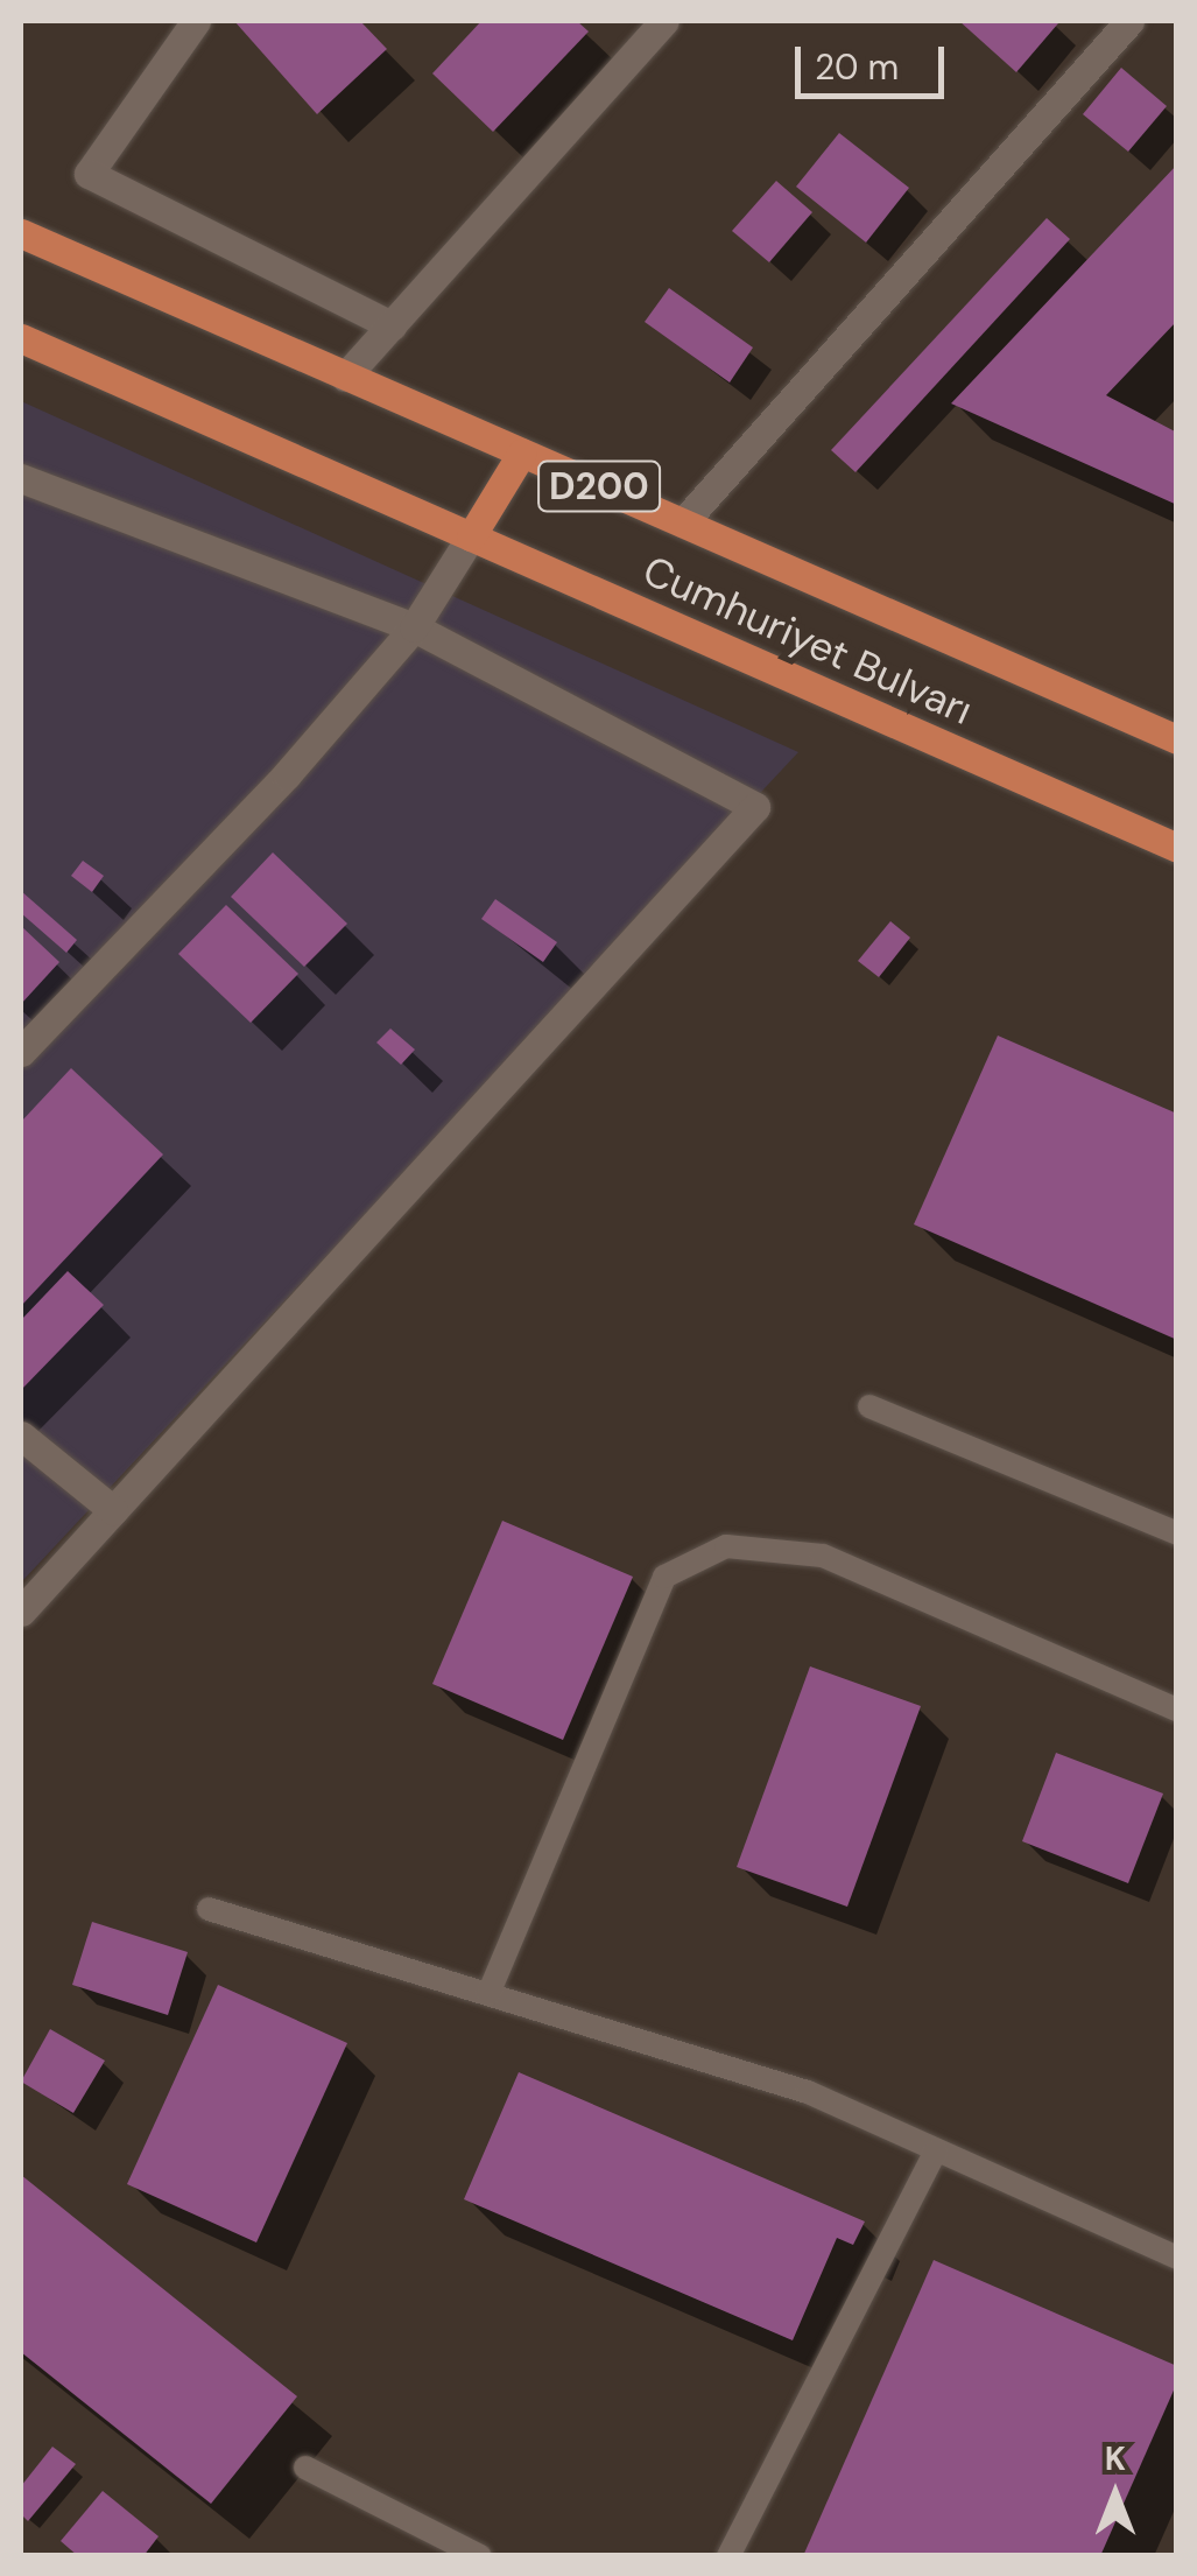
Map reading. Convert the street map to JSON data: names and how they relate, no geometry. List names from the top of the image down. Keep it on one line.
{"streets":{"main road":["D200","Cumhuriyet Bulvarı"]},"scale_bar":"20 m","north":"top"}
